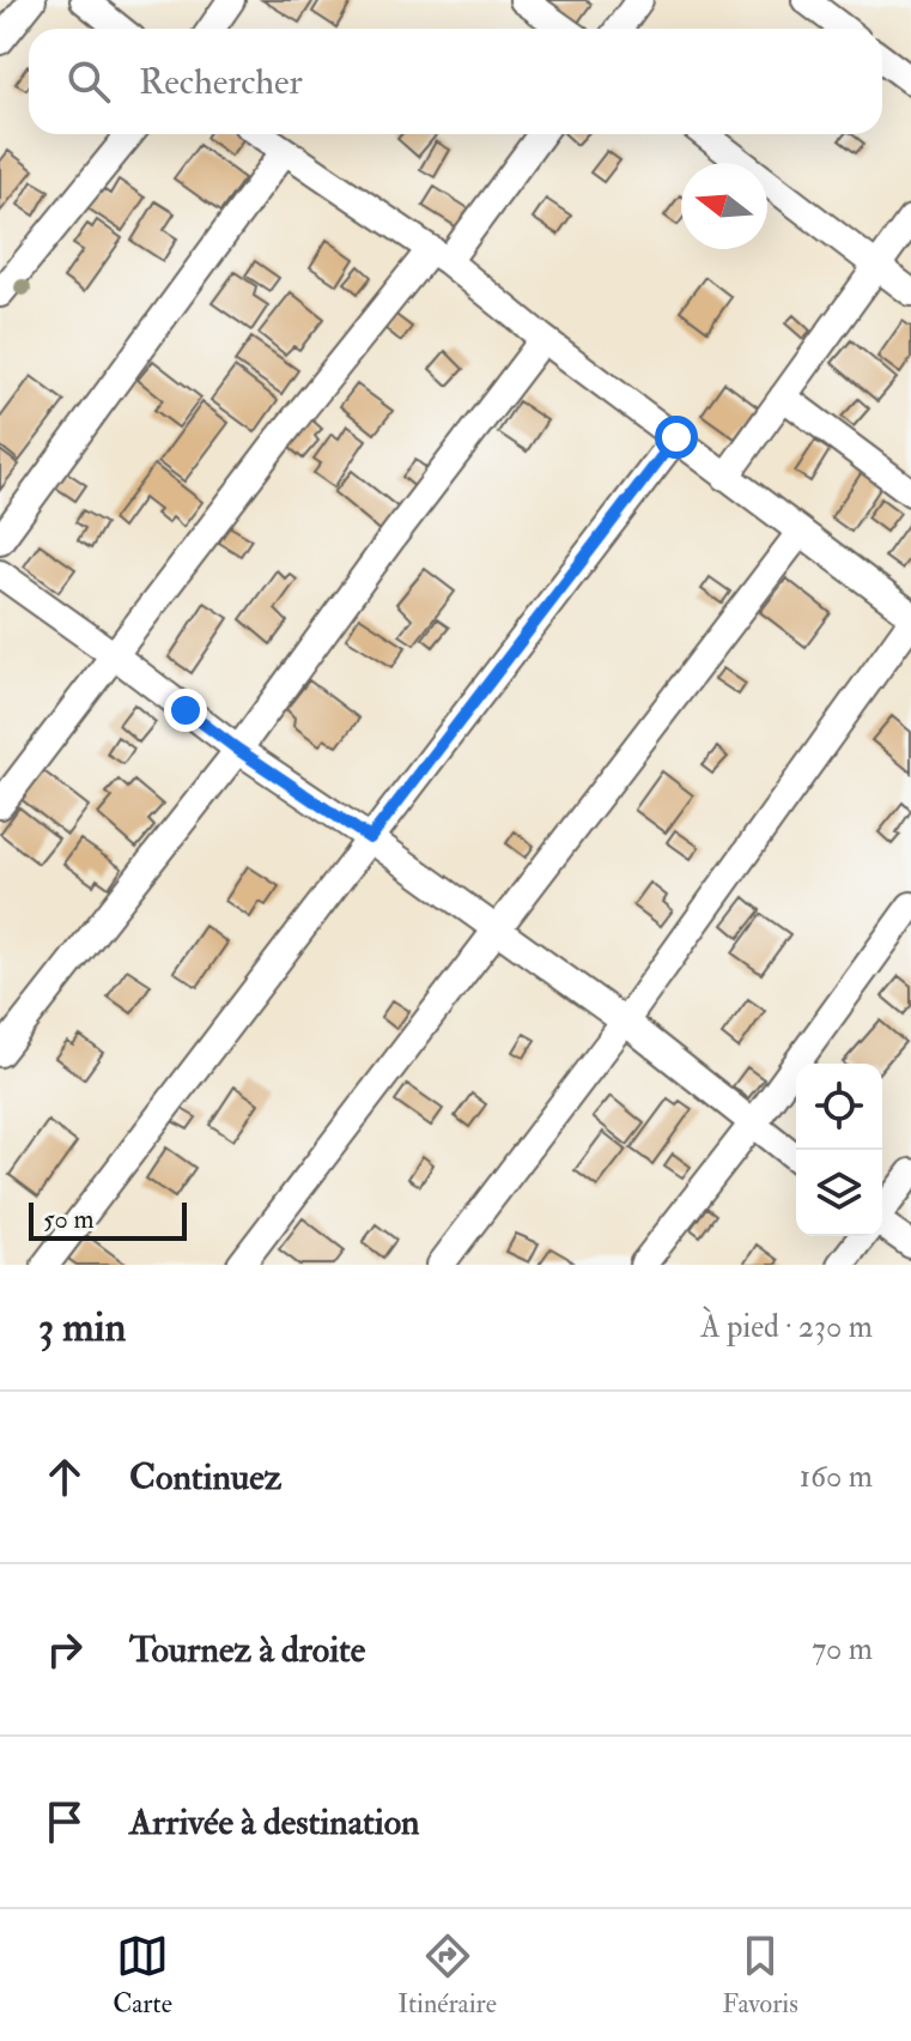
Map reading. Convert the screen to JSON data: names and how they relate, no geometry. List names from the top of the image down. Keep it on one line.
{"scale_bar":"50 m","north":"left","page":{"search":"Rechercher","scale":"50 m","heading":["3 min","À pied · 230 m"],"list":[["Continuez","160 m"],["Tournez à droite","70 m"],"Arrivée à destination"],"nav":["Carte","Itinéraire","Favoris"]}}
